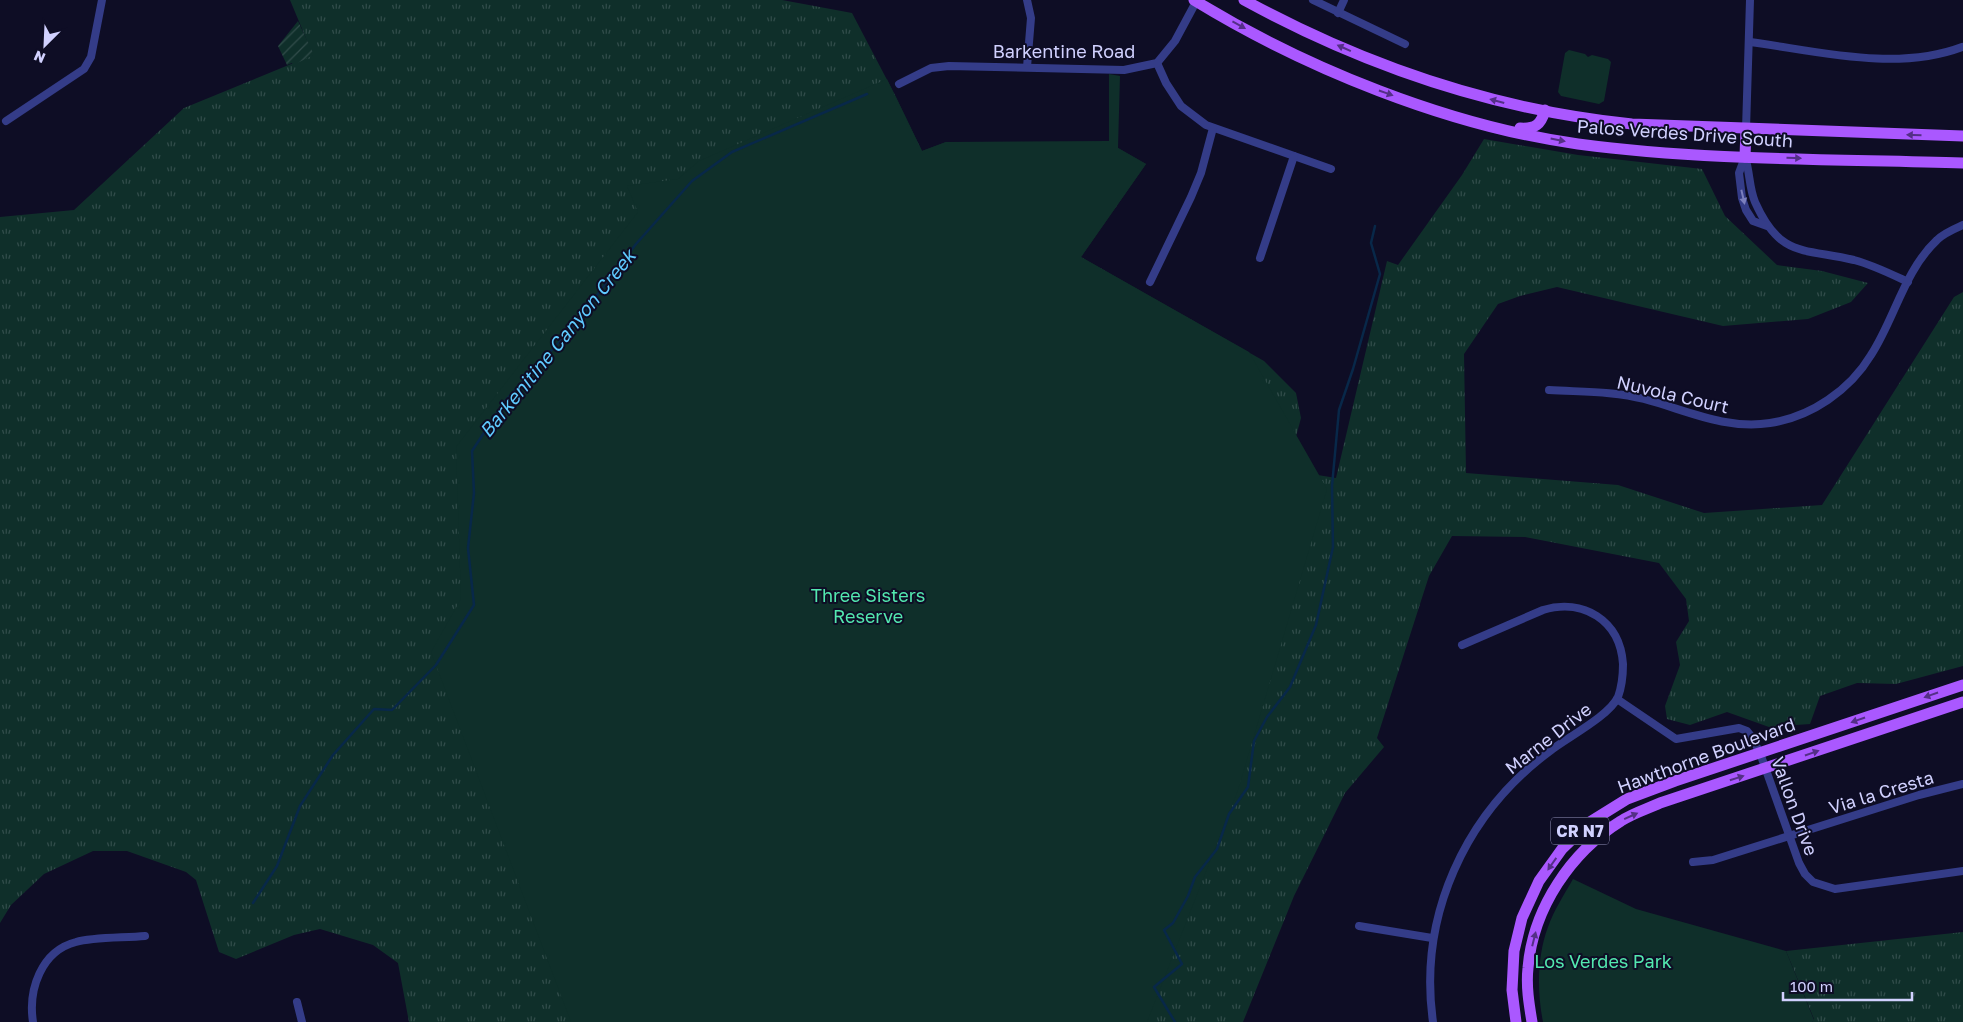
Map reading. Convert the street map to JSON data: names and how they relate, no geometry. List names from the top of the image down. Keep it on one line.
{"streets":{"main road":["Palos Verdes Drive South","Hawthorne Boulevard","CR N7"],"street":["Barkentine Road","Nuvola Court","Marne Drive","Via la Cresta","Vallon Drive"]},"crossings":[["Barkentine Road","Palos Verdes Drive South"],["Marne Drive","Vallon Drive"],["Hawthorne Boulevard","Vallon Drive"],["Via la Cresta","Vallon Drive"]],"water":["Barkenitine Canyon Creek"],"parks":["Three Sisters Reserve","Los Verdes Park"],"scale_bar":"100 m","north":"bottom left"}
